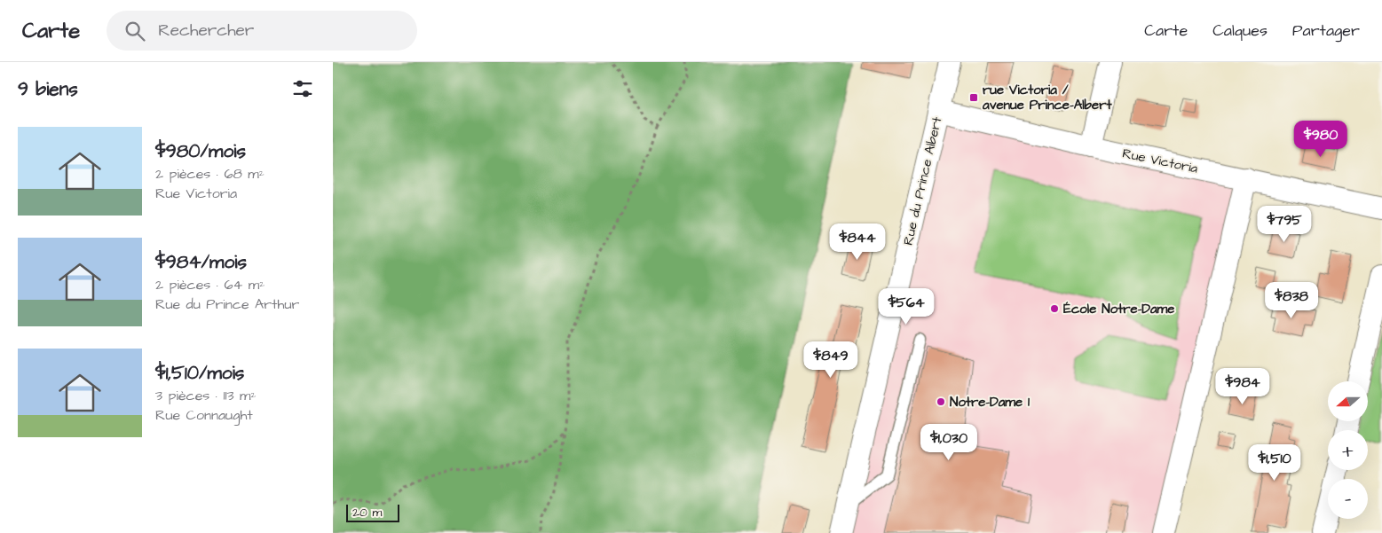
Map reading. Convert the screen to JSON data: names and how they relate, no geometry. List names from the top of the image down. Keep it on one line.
{"streets":{"street":["Rue Victoria","Rue du Prince Albert"]},"crossings":[["Rue Victoria","Rue du Prince Albert"]],"places":{"transit":["rue Victoria / avenue Prince-Albert"],"other":["École Notre-Dame","Notre-Dame 1"]},"scale_bar":"20 m","north":"left","page":{"header":"Carte","search":"Rechercher","nav":["Carte","Calques","Partager"],"heading":"9 biens","list":[{"name":"$980/mois","note":"2 pièces · 68 m² · Rue Victoria"},{"name":"$984/mois","note":"2 pièces · 64 m² · Rue du Prince Arthur"},{"name":"$1,510/mois","note":"3 pièces · 113 m² · Rue Connaught"}],"price":["$980","$795","$844","$838","$564","$849","$984","$1,030","$1,510"],"map_buttons":["+","−"],"scale":"20 m"}}
